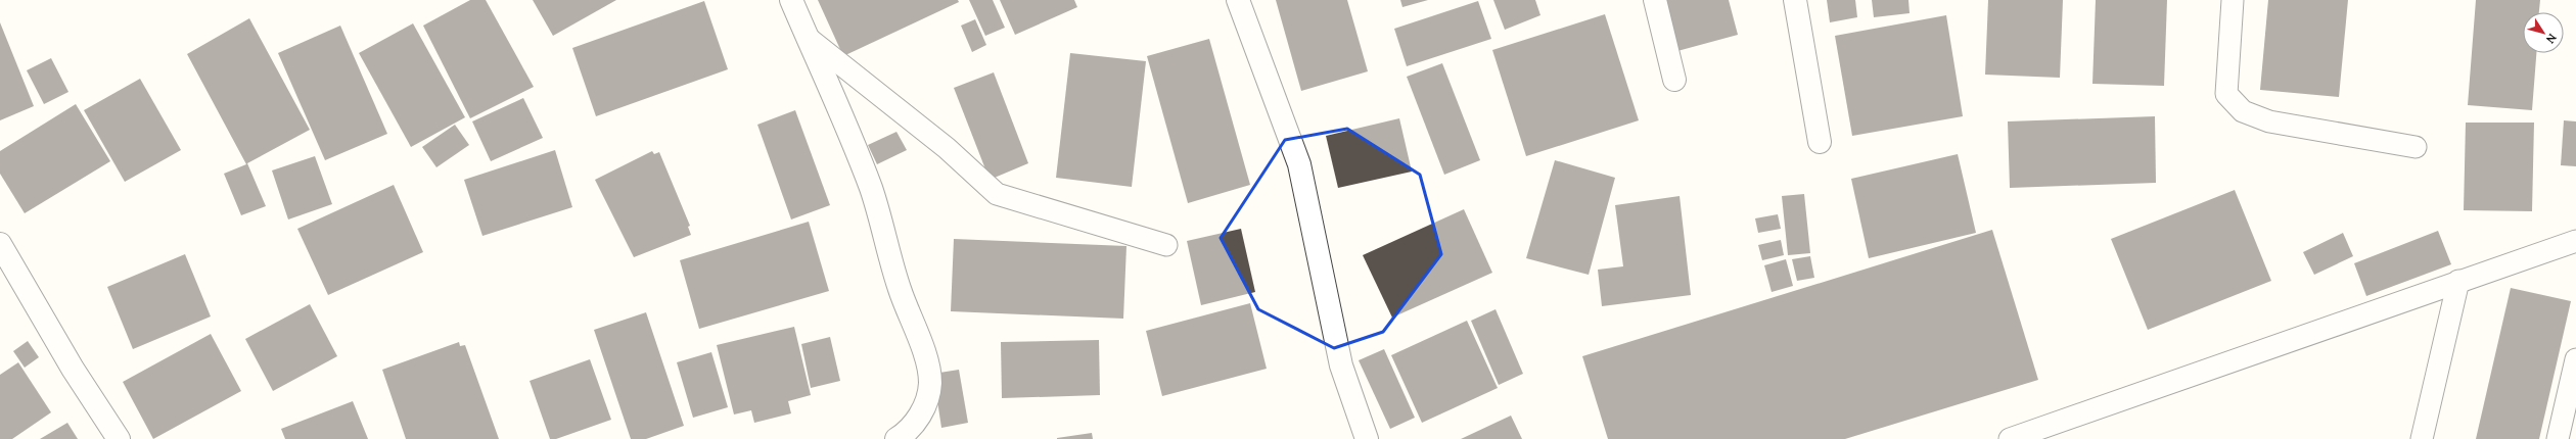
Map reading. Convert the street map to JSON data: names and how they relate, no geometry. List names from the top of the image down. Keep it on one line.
{"north":"bottom right"}
